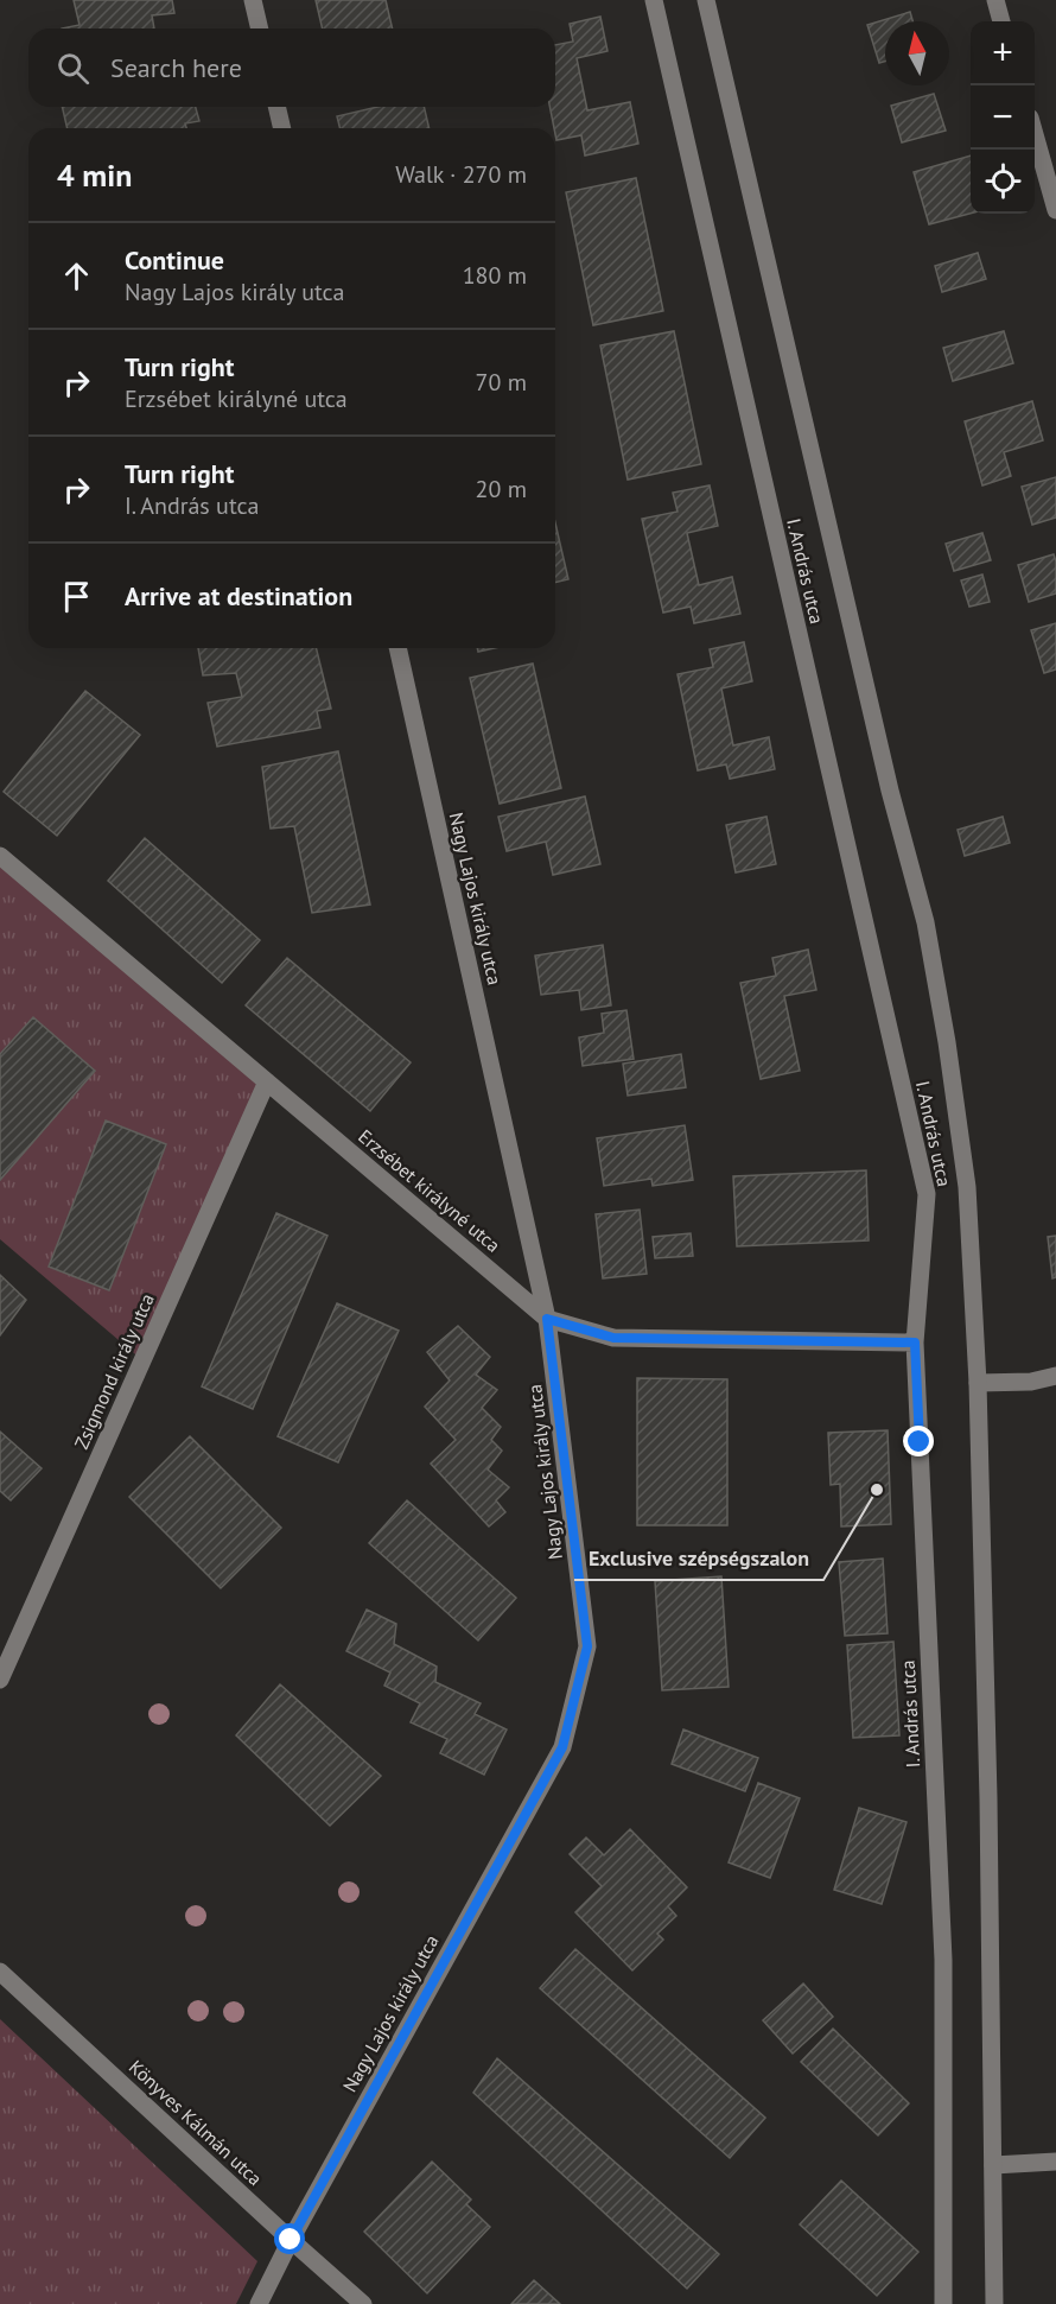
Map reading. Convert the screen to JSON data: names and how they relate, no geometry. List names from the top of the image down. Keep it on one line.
{"streets":{"street":["I. András utca","Nagy Lajos király utca","Erzsébet királyné utca","Zsigmond király utca","Könyves Kálmán utca"]},"crossings":[["I. András utca","Erzsébet királyné utca"],["Nagy Lajos király utca","Erzsébet királyné utca"],["Nagy Lajos király utca","Könyves Kálmán utca"],["Erzsébet királyné utca","Zsigmond király utca"]],"places":["Exclusive szépségszalon"],"north":"top","page":{"map_buttons":["+","−"],"search":"Search here","heading":["4 min","Walk · 270 m"],"list":[["Continue","Nagy Lajos király utca","180 m"],["Turn right","Erzsébet királyné utca","70 m"],["Turn right","I. András utca","20 m"],"Arrive at destination"]}}
